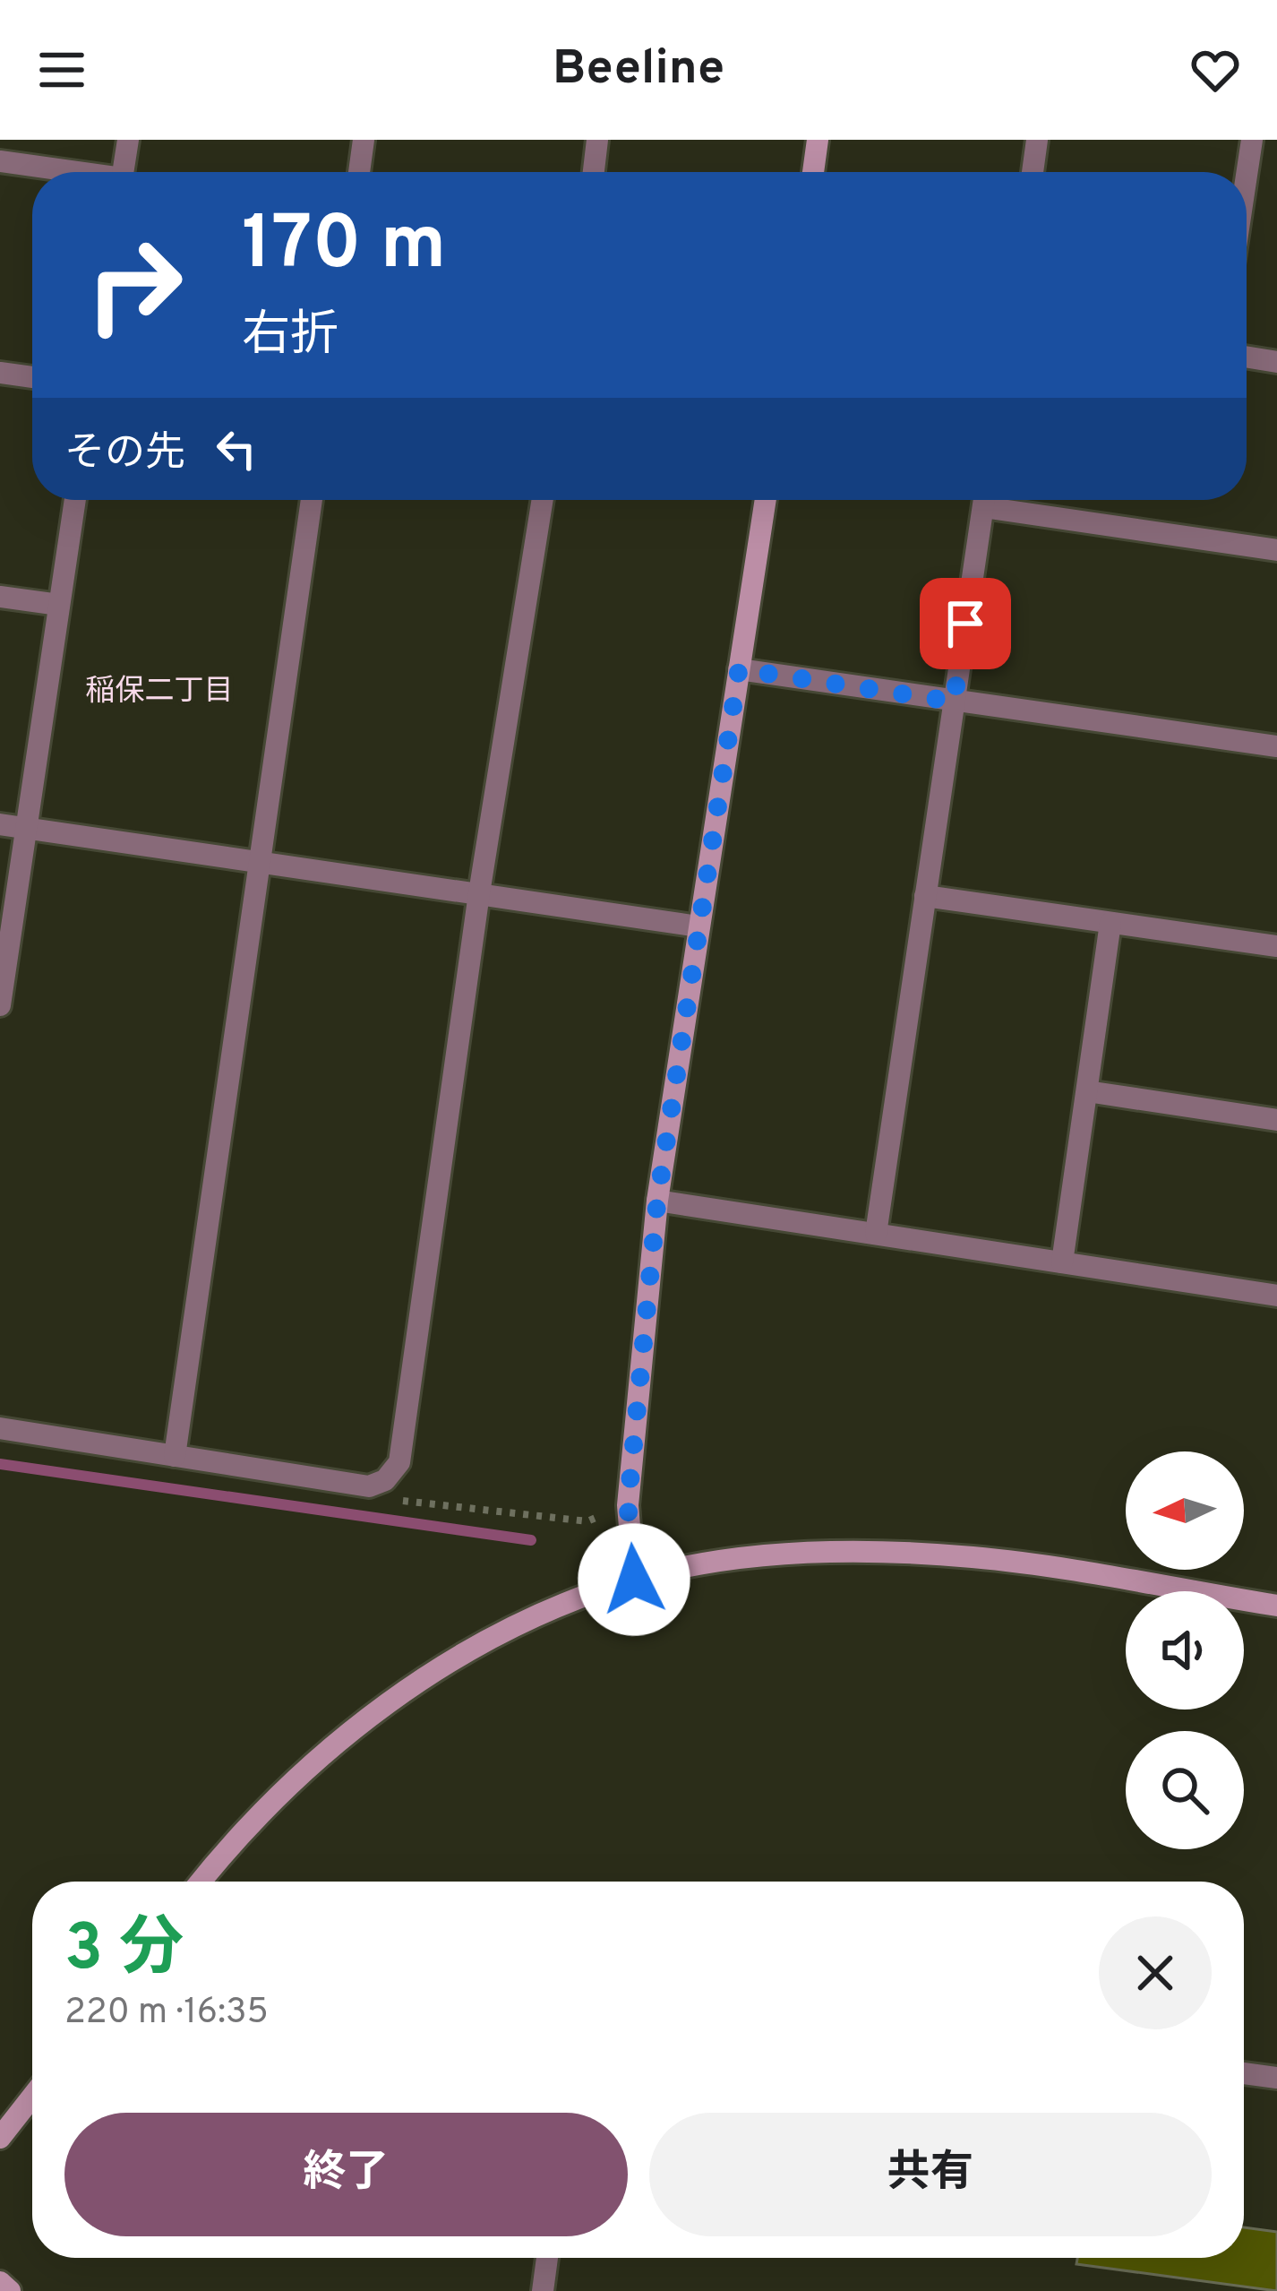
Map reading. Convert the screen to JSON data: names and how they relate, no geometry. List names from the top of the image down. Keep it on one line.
{"districts":["稲保二丁目"],"north":"left","page":{"header":"Beeline","turn":["170 m","右折"],"then":"その先","heading":["3 分","220 m · 16:35"],"buttons":["終了","共有"]}}
